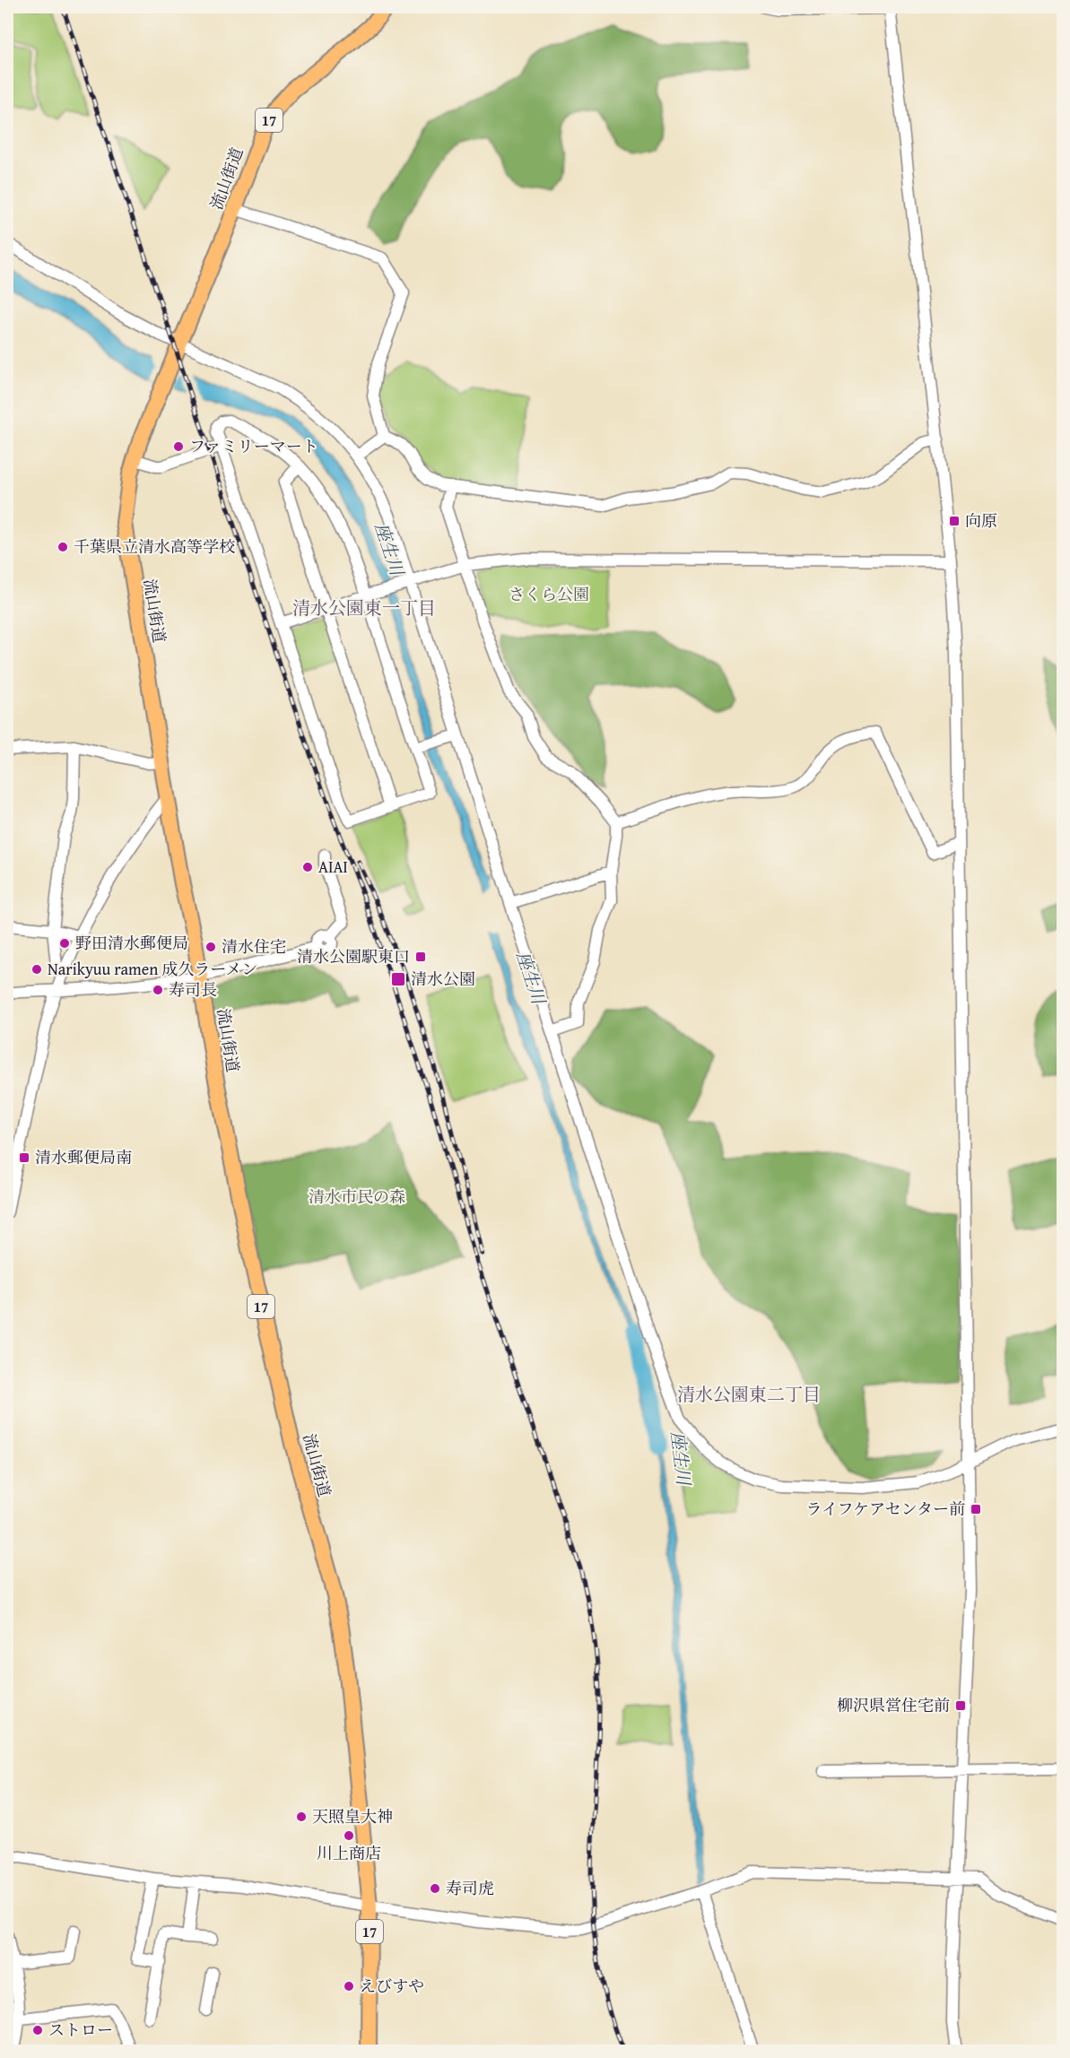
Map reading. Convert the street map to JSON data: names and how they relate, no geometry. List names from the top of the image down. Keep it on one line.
{"streets":{"main road":["17","流山街道"]},"districts":["清水公園東一丁目","清水公園東二丁目"],"water":["座生川"],"parks":["さくら公園","清水市民の森"],"places":{"other":["ファミリーマート","千葉県立清水高等学校","AIAI","野田清水郵便局","清水住宅","Narikyuu ramen 成久ラーメン","寿司長","天照皇大神","川上商店","寿司虎","えびすや","ストロー"],"transit":["向原","清水公園駅東口","清水公園","清水郵便局南","ライフケアセンター前","柳沢県営住宅前"]}}
